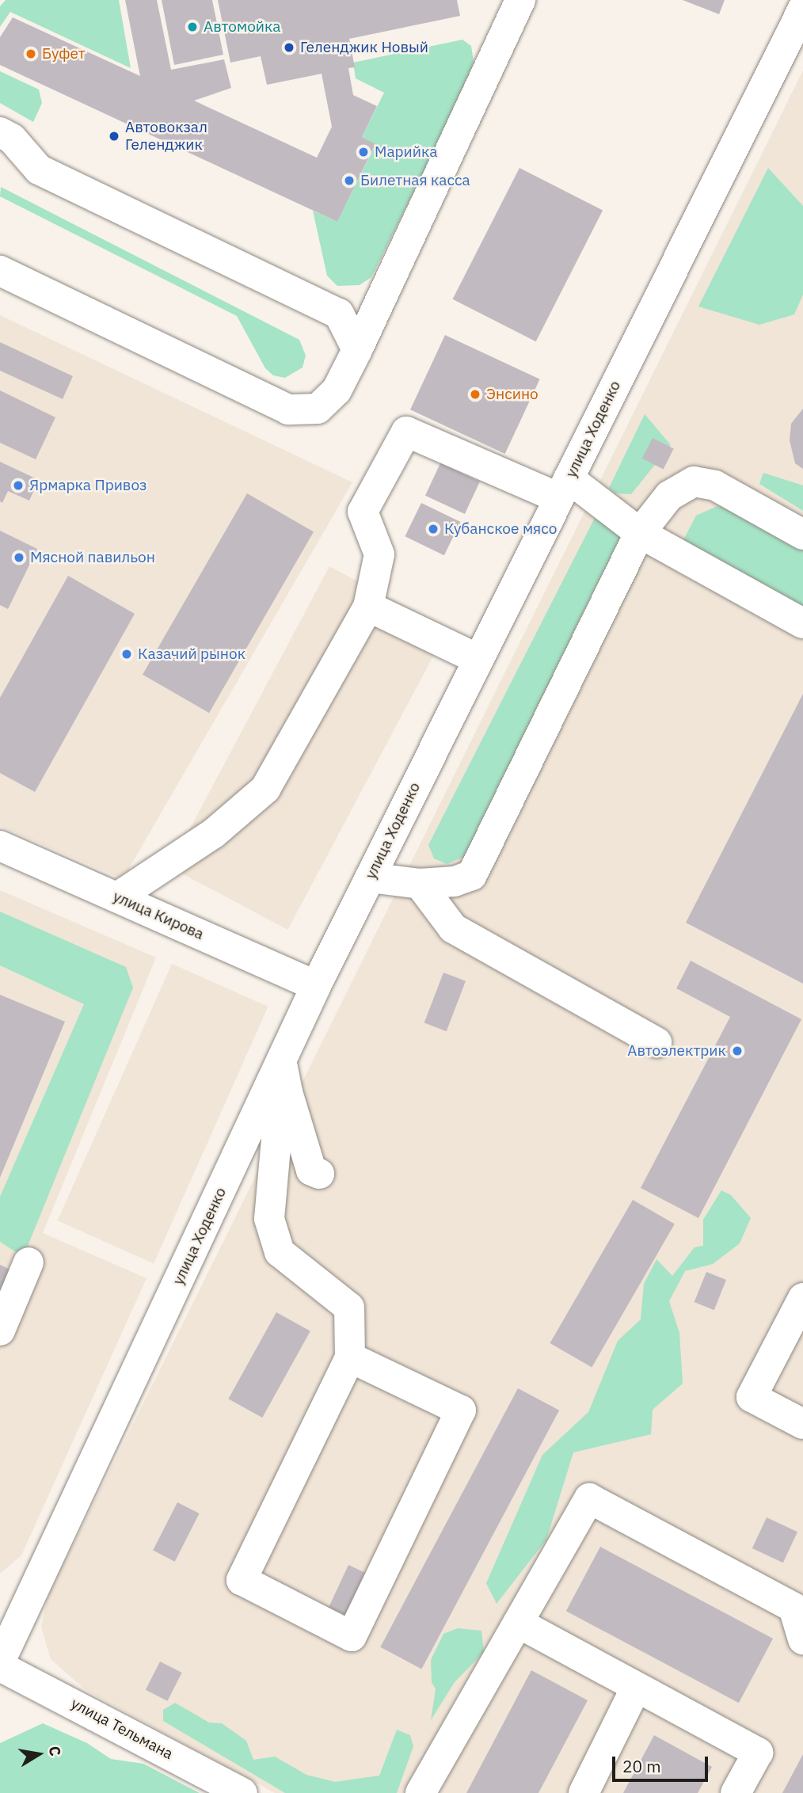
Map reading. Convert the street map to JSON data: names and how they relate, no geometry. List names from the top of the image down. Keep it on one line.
{"streets":{"street":["улица Ходенко","улица Кирова","улица Тельмана"]},"crossings":[["улица Ходенко","улица Кирова"]],"places":["Автомойка","Геленджик Новый","Буфет","Автовокзал Геленджик","Марийка","Билетная касса","Энсино","Ярмарка Привоз","Кубанское мясо","Мясной павильон","Казачий рынок","Автоэлектрик"],"scale_bar":"20 m","north":"right"}
